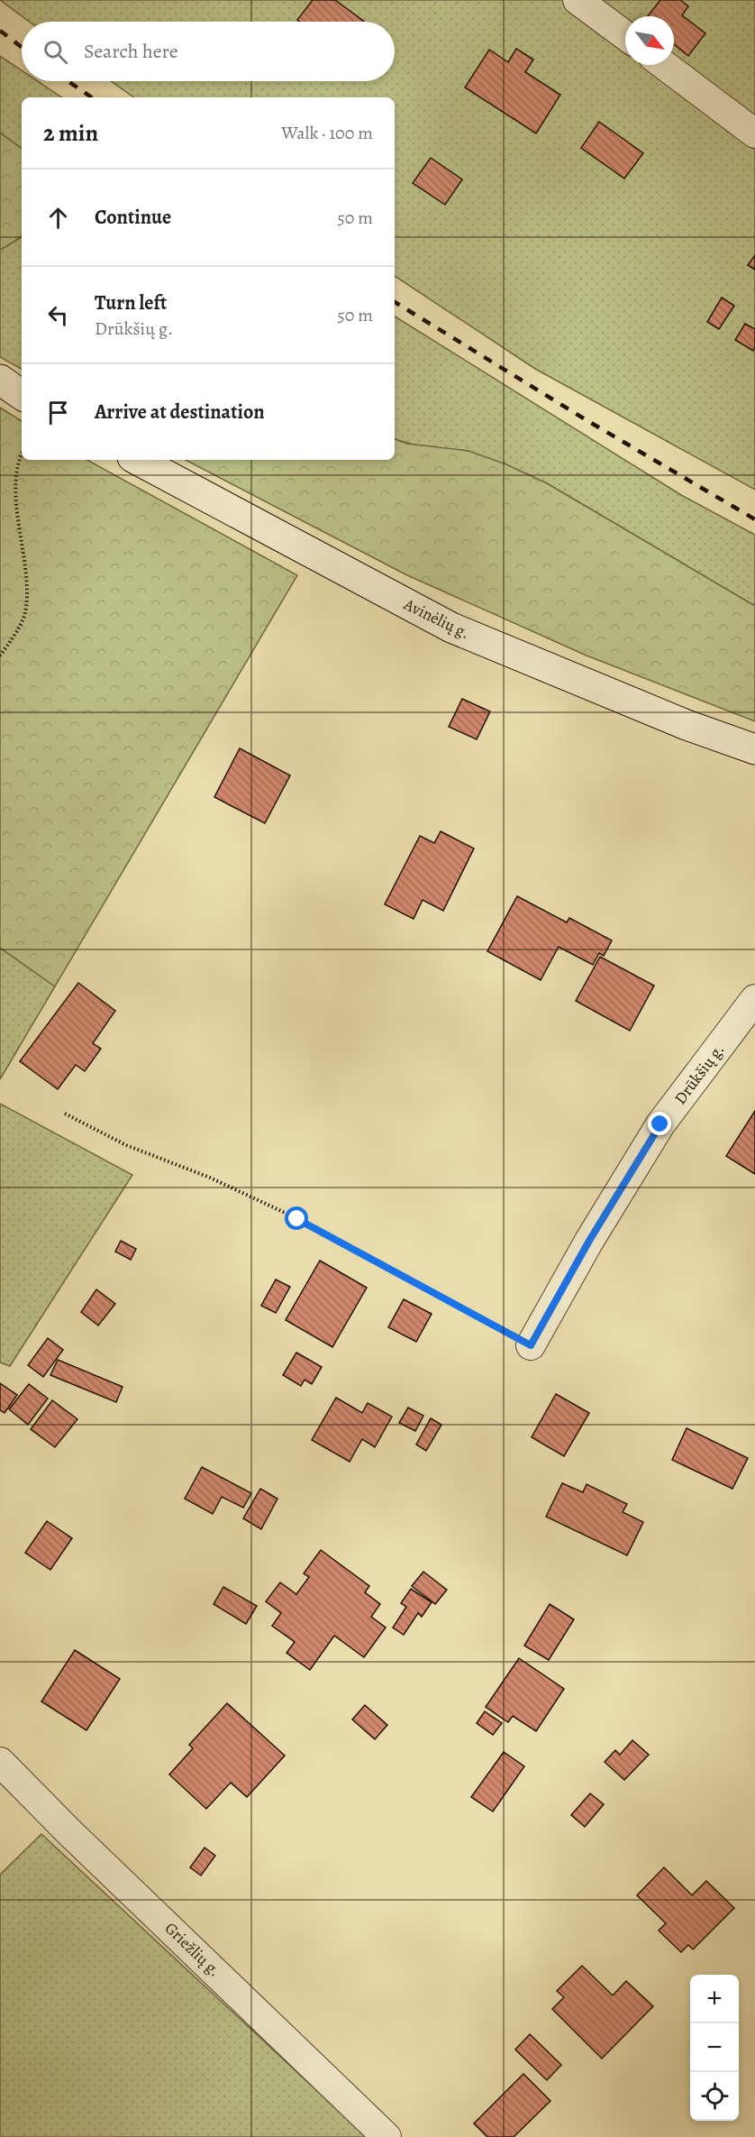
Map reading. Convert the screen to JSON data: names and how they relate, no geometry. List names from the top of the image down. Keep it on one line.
{"streets":{"main road":["Avinėlių g."],"street":["Drūkšių g.","Griežlių g."]},"north":"bottom right","page":{"search":"Search here","heading":["2 min","Walk · 100 m"],"list":[["Continue","50 m"],["Turn left","Drūkšių g.","50 m"],"Arrive at destination"],"map_buttons":["+","−"]}}
